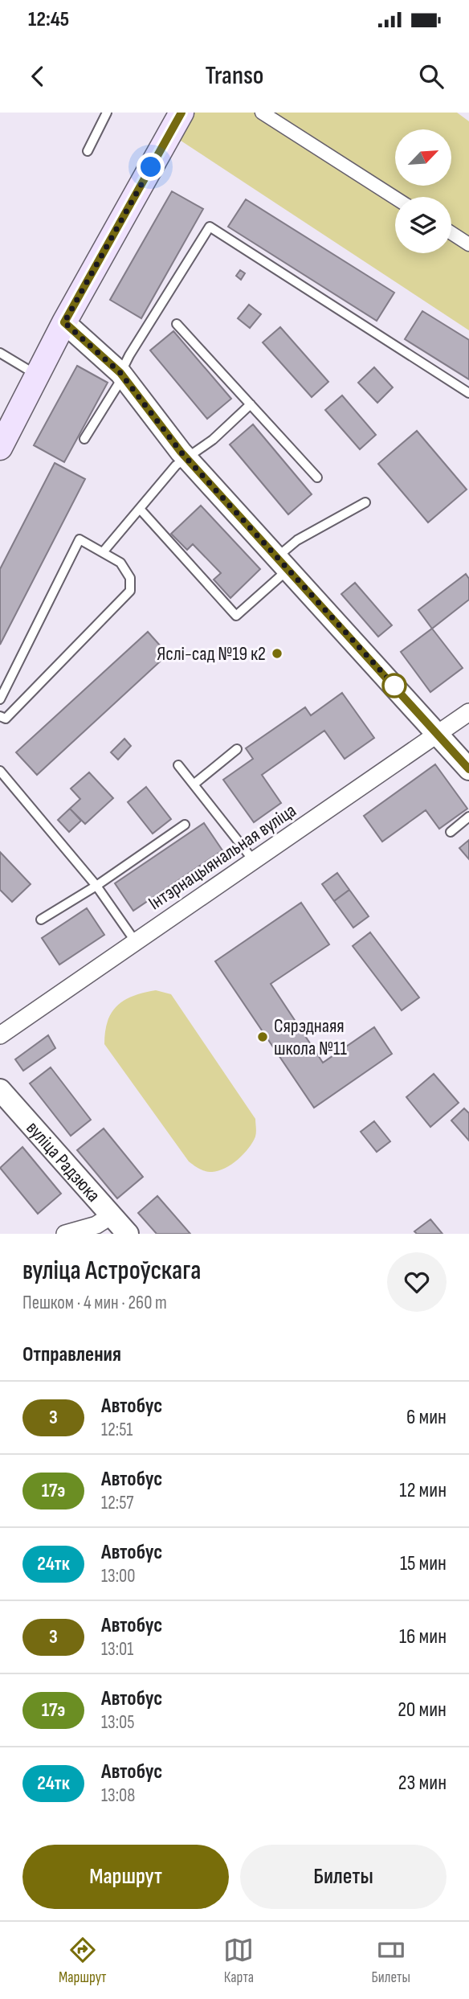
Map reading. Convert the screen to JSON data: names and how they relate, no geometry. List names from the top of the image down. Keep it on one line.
{"streets":{"street":["Інтэрнацыянальная вуліца","вуліца Радзюка"]},"places":["Яслі-сад №19 к2","Сярэднаяя школа №11"],"lines":["bus line 3"],"north":"top right","page":{"status":"12:45","header":"Transo","heading":[["вуліца Астроўскага","Пешком · 4 мин · 260 m"],"Отправления"],"list":[{"mark":"3","name":"Автобус","note":"12:51","value":"6 мин"},{"mark":"17э","name":"Автобус","note":"12:57","value":"12 мин"},{"mark":"24тк","name":"Автобус","note":"13:00","value":"15 мин"},{"mark":"3","name":"Автобус","note":"13:01","value":"16 мин"},{"mark":"17э","name":"Автобус","note":"13:05","value":"20 мин"},{"mark":"24тк","name":"Автобус","note":"13:08","value":"23 мин"}],"buttons":["Маршрут","Билеты"],"tabs":["Маршрут","Карта","Билеты"]}}
